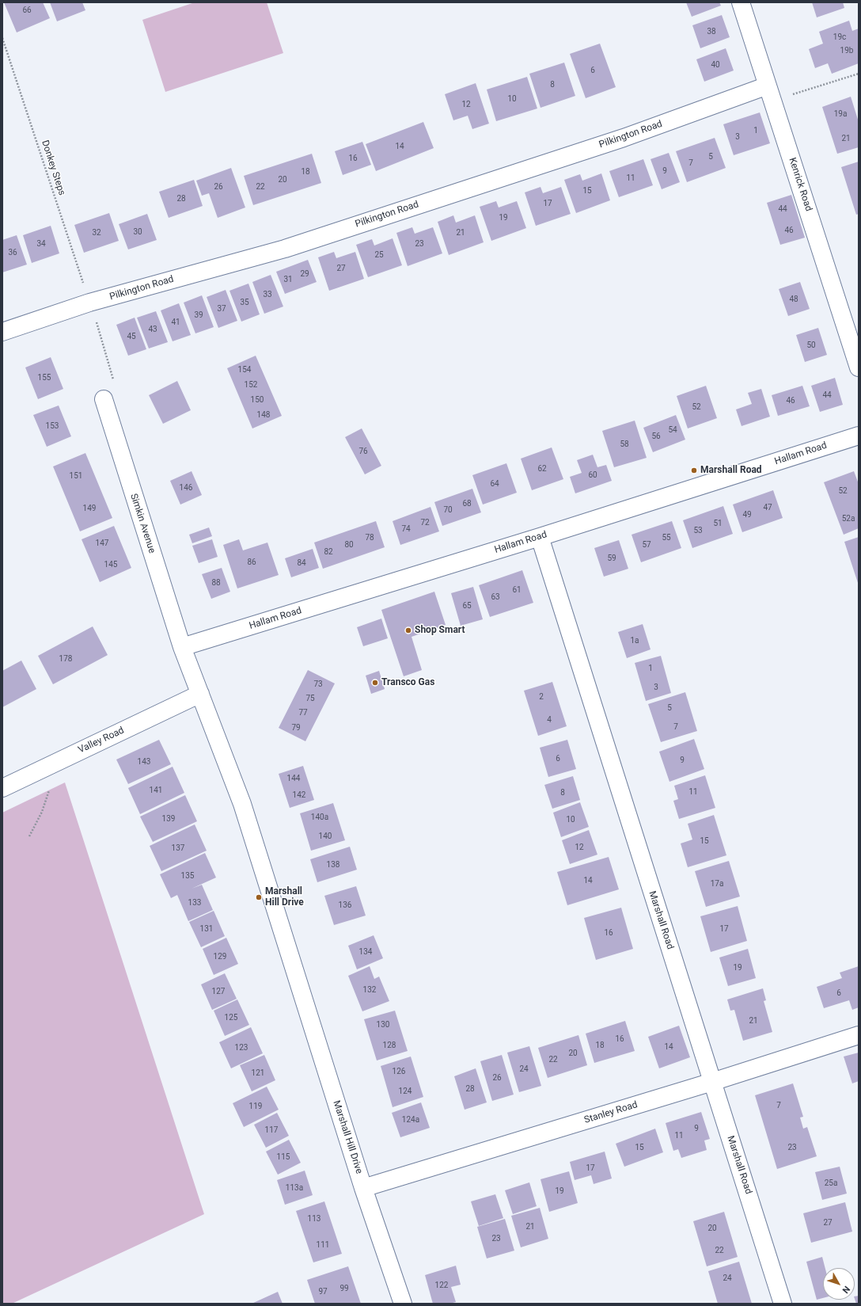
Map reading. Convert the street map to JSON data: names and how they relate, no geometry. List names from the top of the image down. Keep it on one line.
{"streets":{"street":["Pilkington Road","Kenrick Road","Hallam Road","Simkin Avenue","Valley Road","Marshall Road","Stanley Road","Marshall Hill Drive"],"path":["Donkey Steps"]},"crossings":[["Pilkington Road","Donkey Steps"],["Pilkington Road","Kenrick Road"],["Hallam Road","Simkin Avenue"],["Hallam Road","Marshall Road"],["Hallam Road","Marshall Hill Drive"],["Simkin Avenue","Marshall Hill Drive"],["Valley Road","Marshall Hill Drive"],["Marshall Road","Stanley Road"],["Stanley Road","Marshall Hill Drive"]],"places":["Marshall Road","Shop Smart","Transco Gas","Marshall Hill Drive"],"house_numbers":["66","38","19c","19b","40","6","8","10","12","19a","1","3","21","14","5","16","7","9","18","11","20","26","22","15","28","17","44","19","46","30","32","21","34","23","36","25","27","29","31","33","48","35","37","39","41","43","45","50","154","155","152","44","150","46","52","148","153","54","56","58","76","62","60","151","64","146","52","68","47","149","70","49","52a","72","51","74","53","78","55","147","80","57","82","59","86","84","145","88","61","63","65","1a","178","1","73","3","2","75","5","77","4","7","79","6","9","143","144","141","11","8","142","140a","139","10","140","15","12","137","138","135","14","17a","133","136","131","17","16","134","129","19","132","127","6","125","21","130","16","128","18","14","123","20","22","24","126","121","26","28","124","7","119","124a","9","117","11","15","23","115","17","25a","113a","19","113","27","21","20","23","111","22","24","122","99","97"],"north":"bottom right"}
